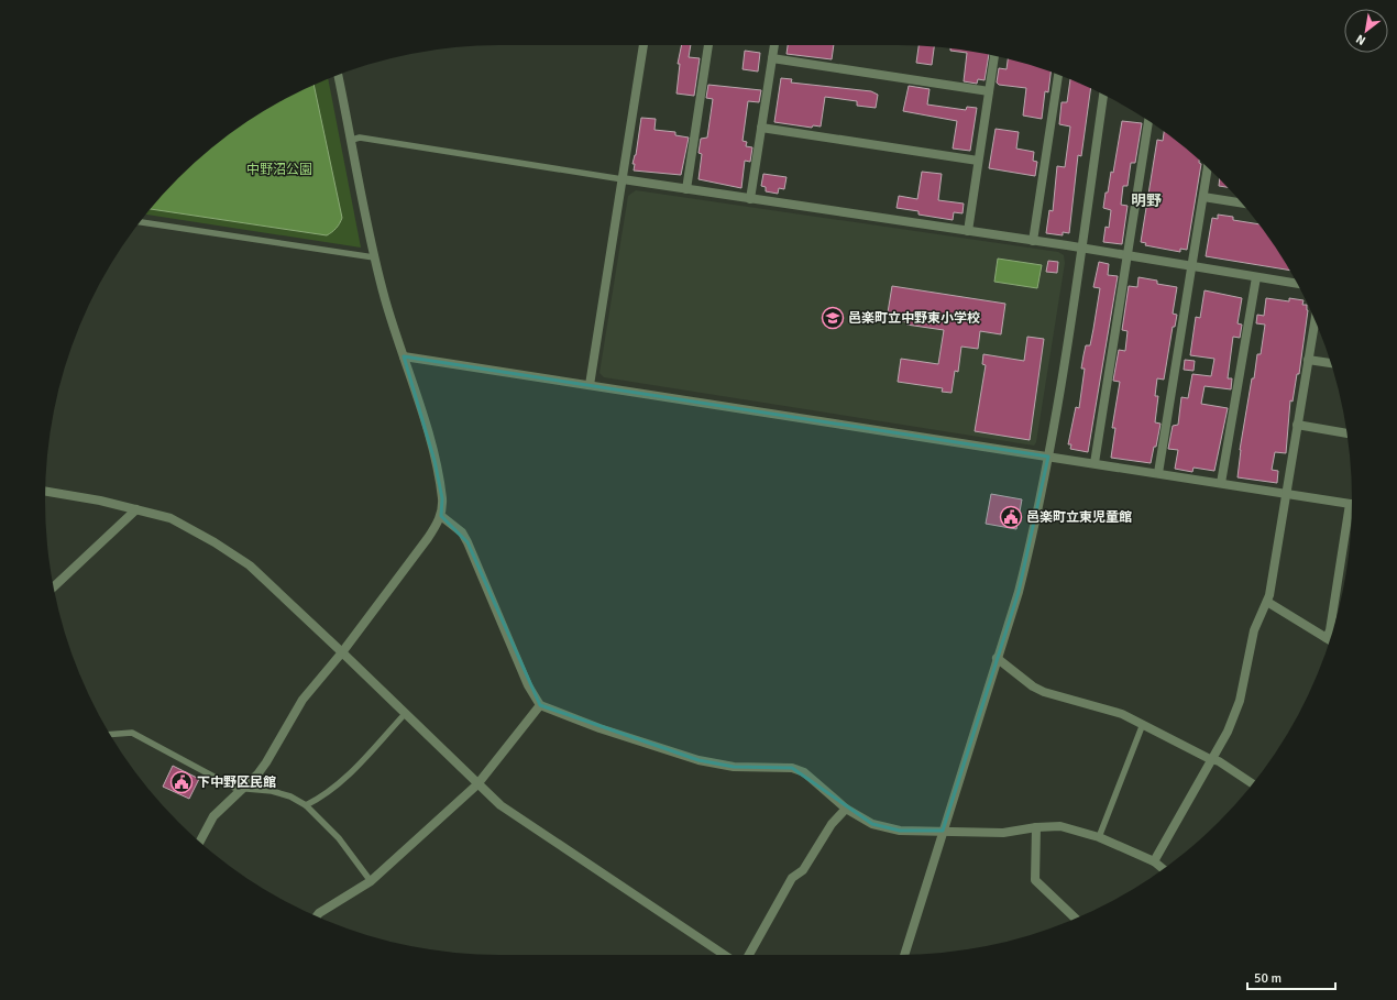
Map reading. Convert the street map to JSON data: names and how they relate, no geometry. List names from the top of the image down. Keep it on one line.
{"districts":["明野"],"parks":["中野沼公園"],"places":{"school or university":["邑楽町立中野東小学校"],"public building":["邑楽町立東児童館","下中野区民館"]},"scale_bar":"50 m","north":"bottom left"}
